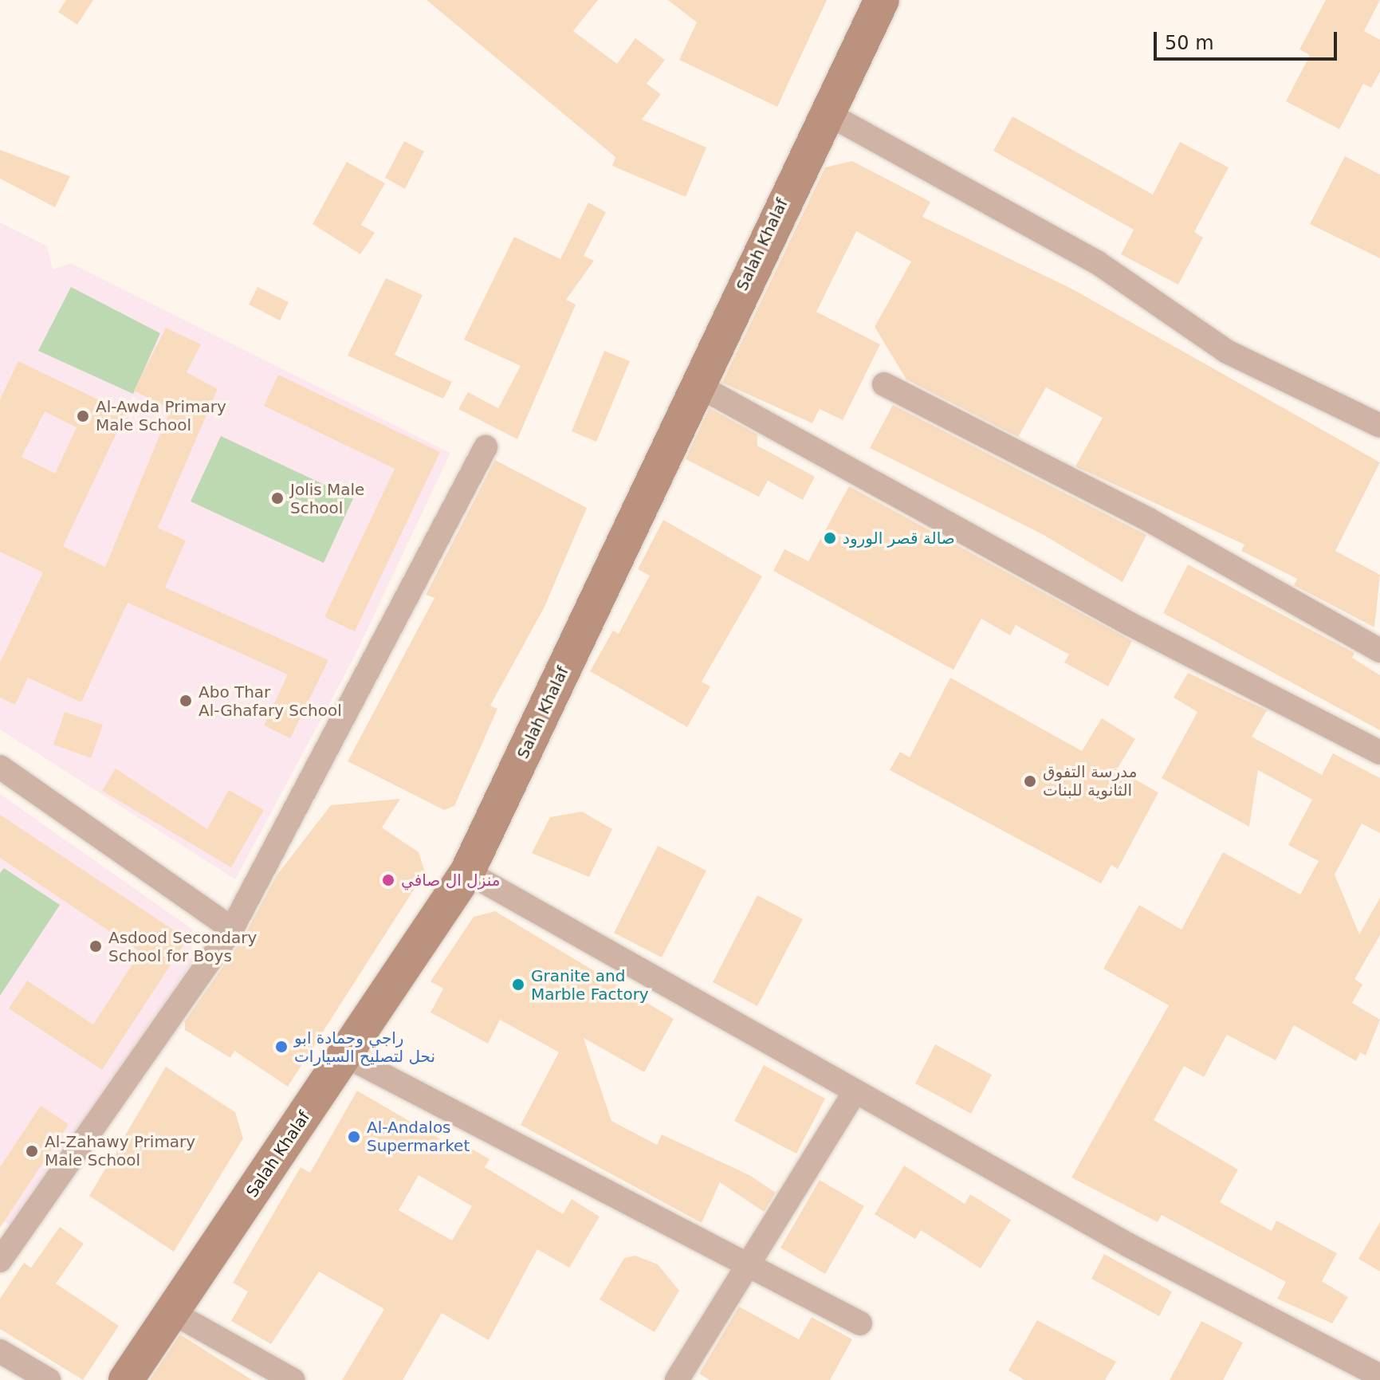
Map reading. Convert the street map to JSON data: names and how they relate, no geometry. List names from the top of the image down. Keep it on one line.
{"streets":{"main road":["Salah Khalaf"]},"places":["Al-Awda Primary Male School","Jolis Male School","صالة قصر الورود","Abo Thar Al-Ghafary School","مدرسة التفوق الثانوية للبنات","منزل ال صافي","Asdood Secondary School for Boys","Granite and Marble Factory","راجي وحمادة ابو نحل لتصليح السيارات","Al-Andalos Supermarket","Al-Zahawy Primary Male School"],"scale_bar":"50 m"}
